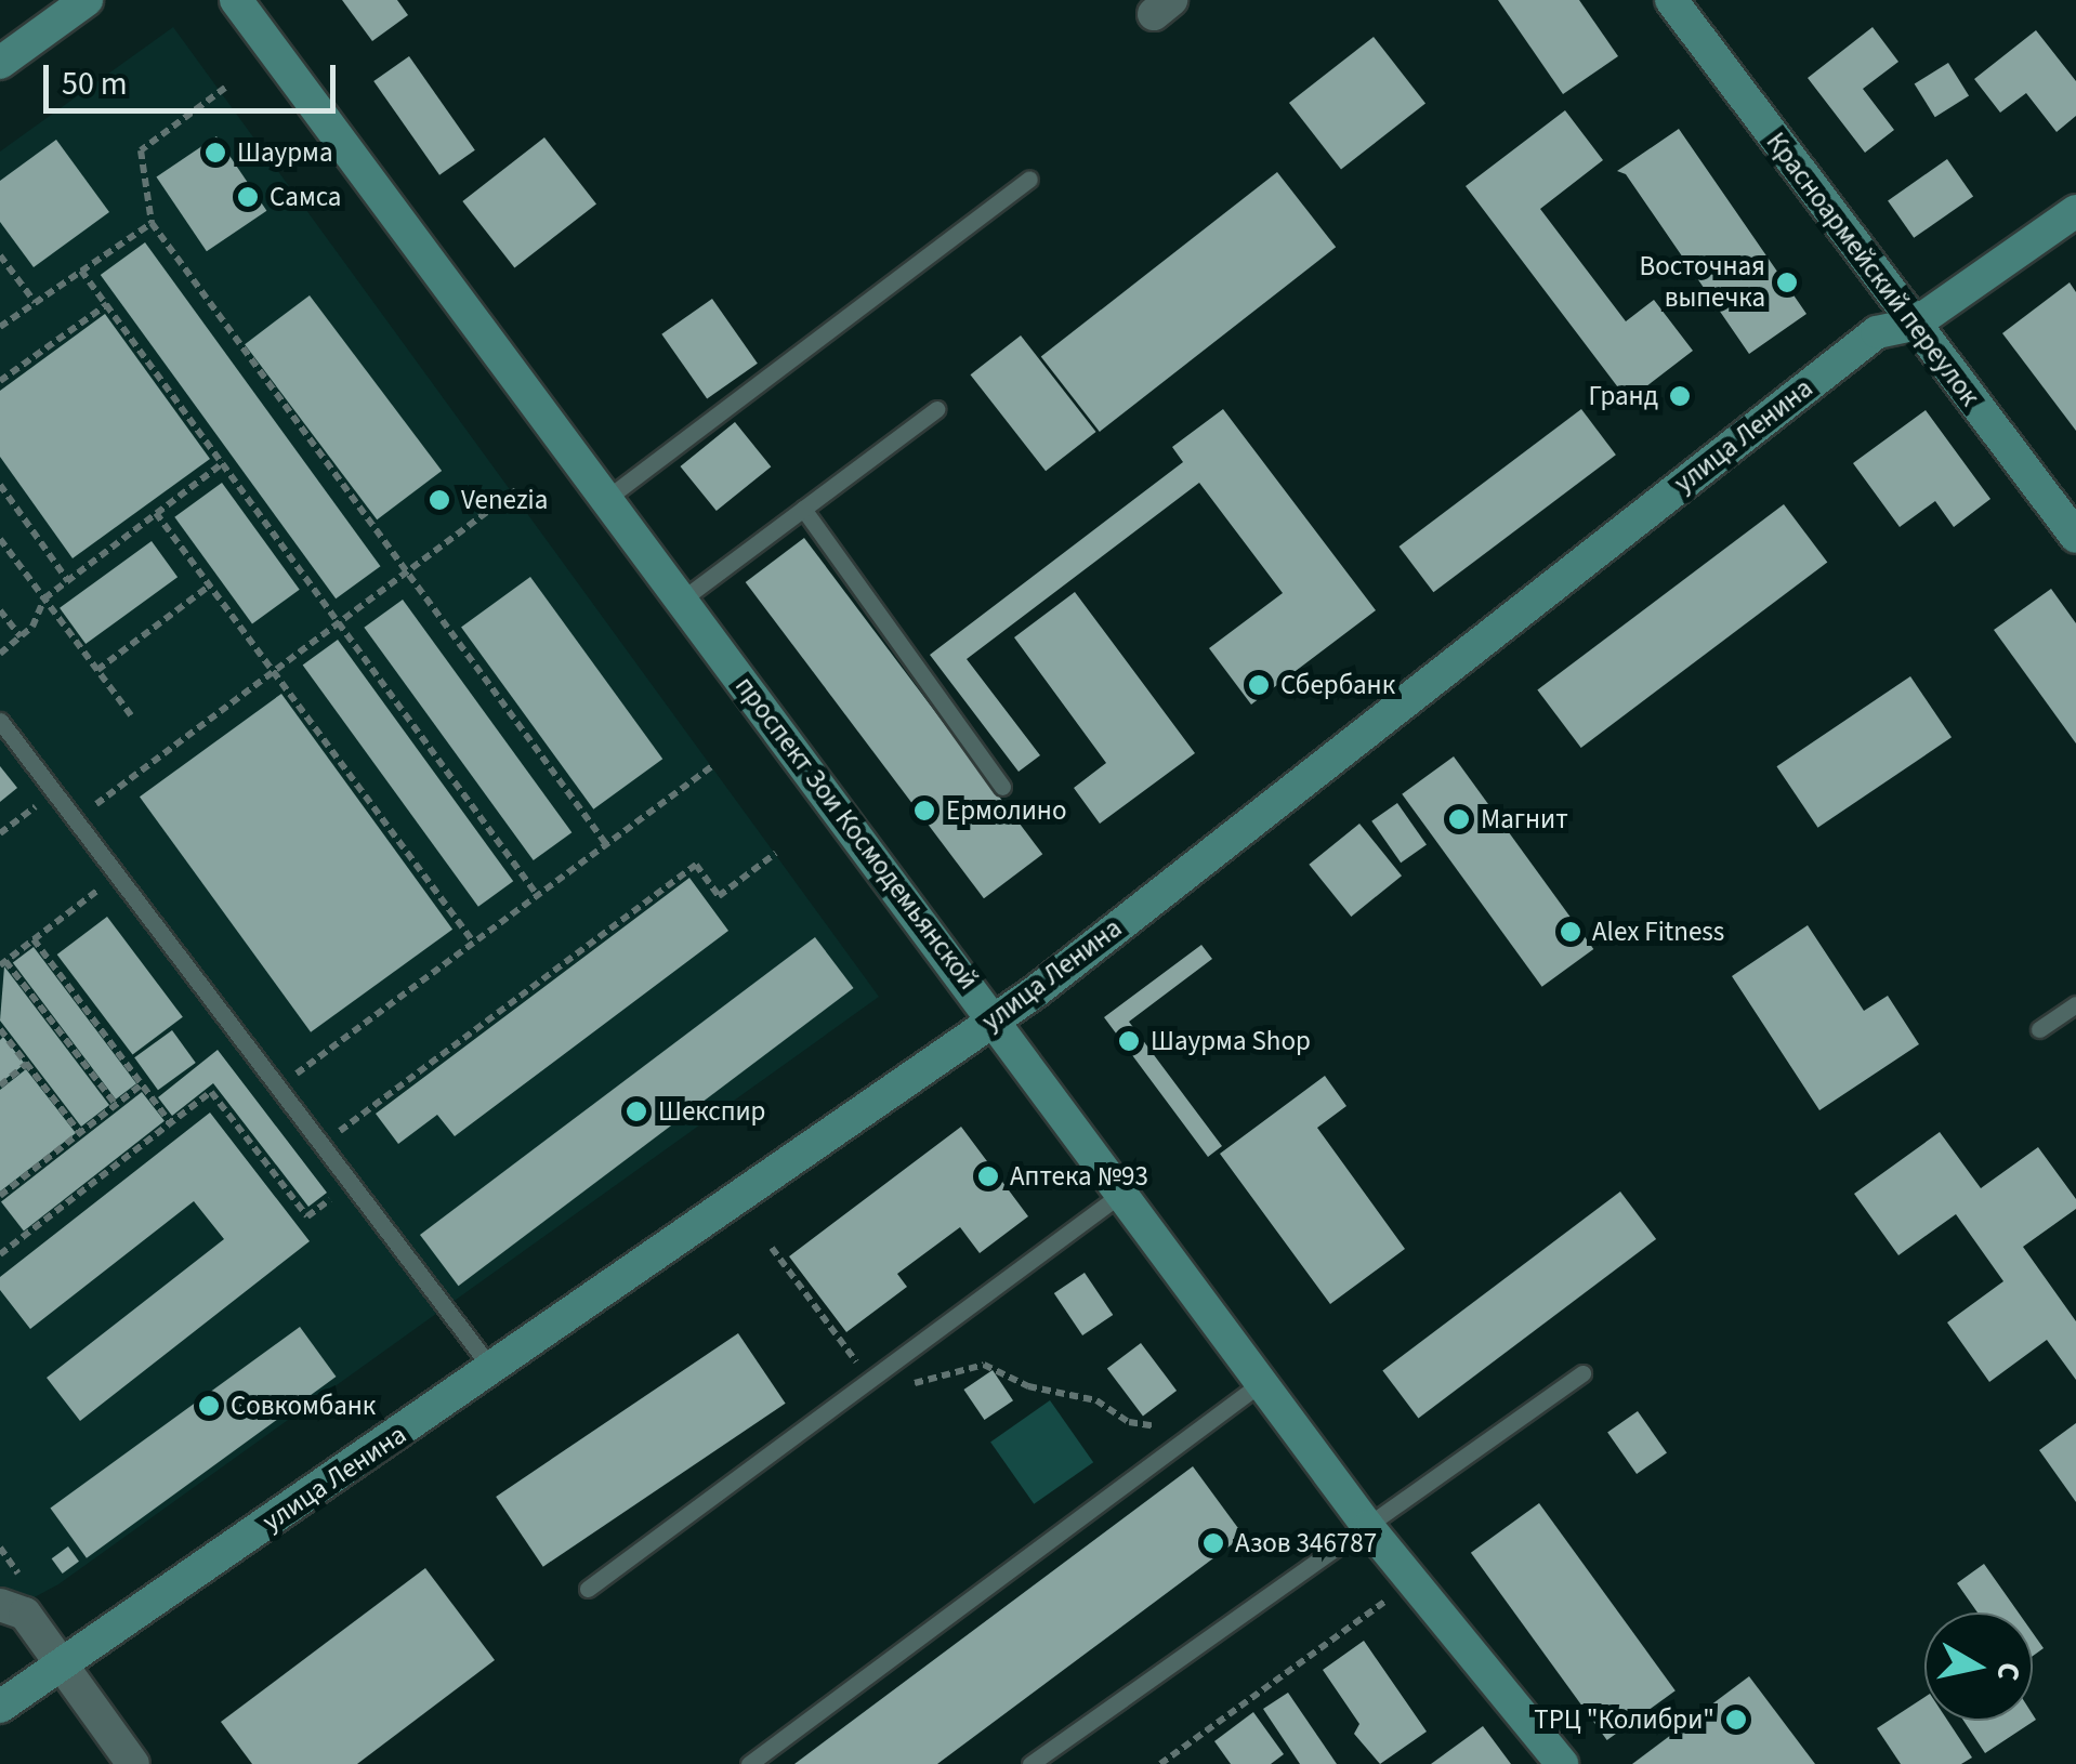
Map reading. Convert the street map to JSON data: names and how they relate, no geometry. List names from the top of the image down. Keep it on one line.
{"streets":{"street":["Красноармейский переулок","улица Ленина","проспект Зои Космодемьянской"]},"crossings":[["Красноармейский переулок","улица Ленина"],["улица Ленина","проспект Зои Космодемьянской"]],"places":["Шаурма","Самса","Восточная выпечка","Гранд","Venezia","Сбербанк","Ермолино","Магнит","Alex Fitness","Шаурма Shop","Шекспир","Аптека №93","Совкомбанк","Азов 346787","ТРЦ \"Колибри\""],"scale_bar":"50 m","north":"right"}
